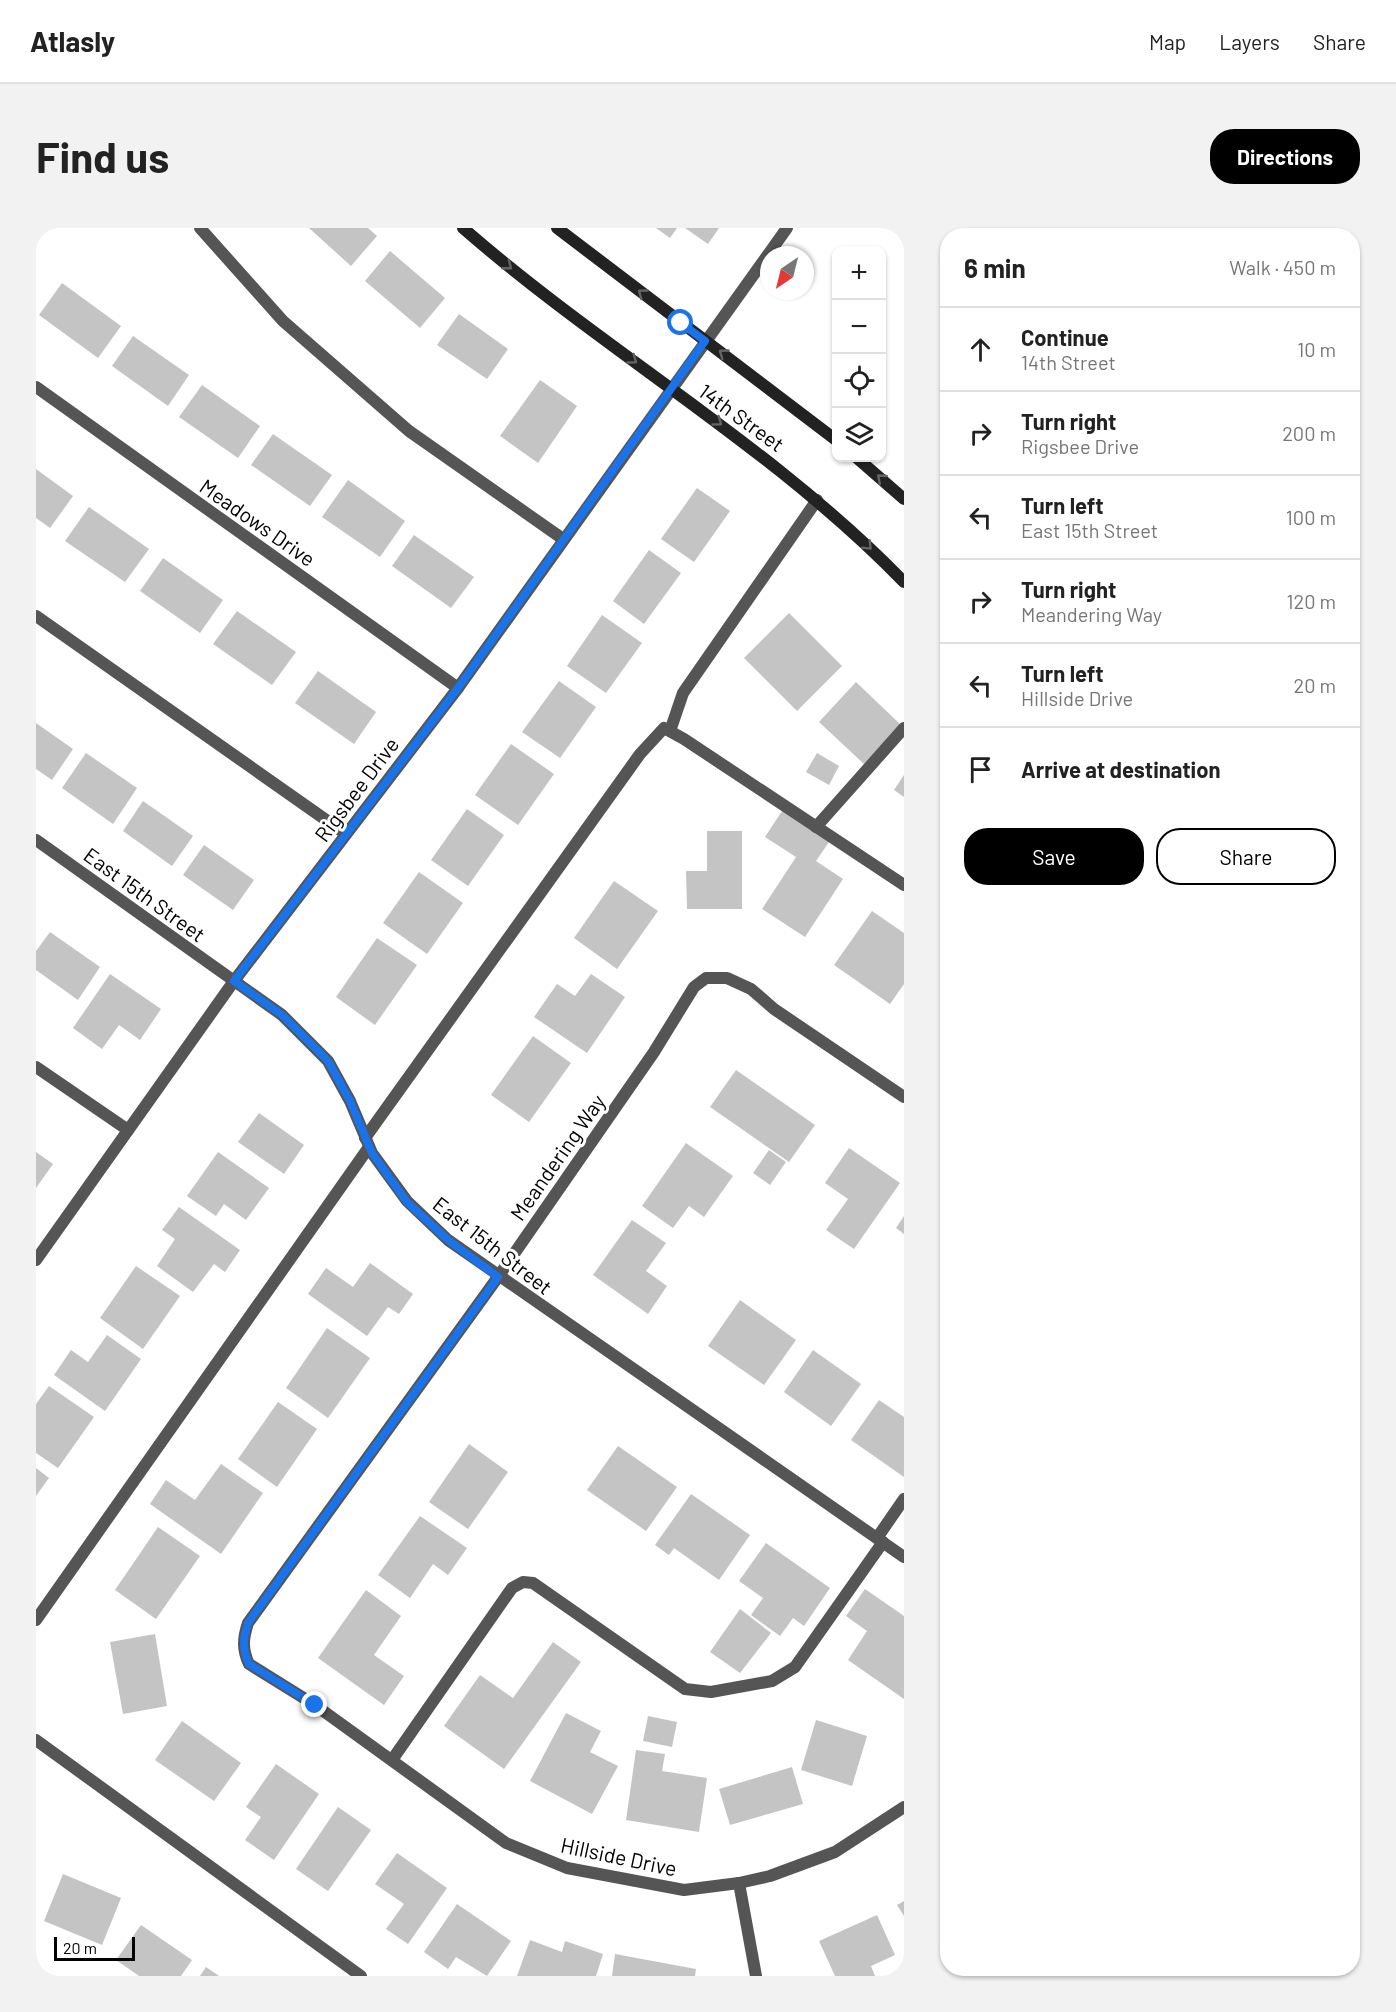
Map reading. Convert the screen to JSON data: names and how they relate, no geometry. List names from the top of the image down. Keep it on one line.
{"streets":{"main road":["14th Street"],"street":["Meadows Drive","Rigsbee Drive","East 15th Street","Meandering Way","Hillside Drive"]},"crossings":[["14th Street","Rigsbee Drive"],["Meadows Drive","Rigsbee Drive"],["Rigsbee Drive","East 15th Street"],["East 15th Street","Meandering Way"],["Meandering Way","Hillside Drive"]],"scale_bar":"20 m","north":"bottom left","page":{"header":"Atlasly","nav":["Map","Layers","Share"],"buttons":["Directions",["Save","Share"]],"title":"Find us","heading":["6 min","Walk · 450 m"],"map_buttons":["+","−"],"list":[["Continue","14th Street","10 m"],["Turn right","Rigsbee Drive","200 m"],["Turn left","East 15th Street","100 m"],["Turn right","Meandering Way","120 m"],["Turn left","Hillside Drive","20 m"],"Arrive at destination"],"scale":"20 m"}}
